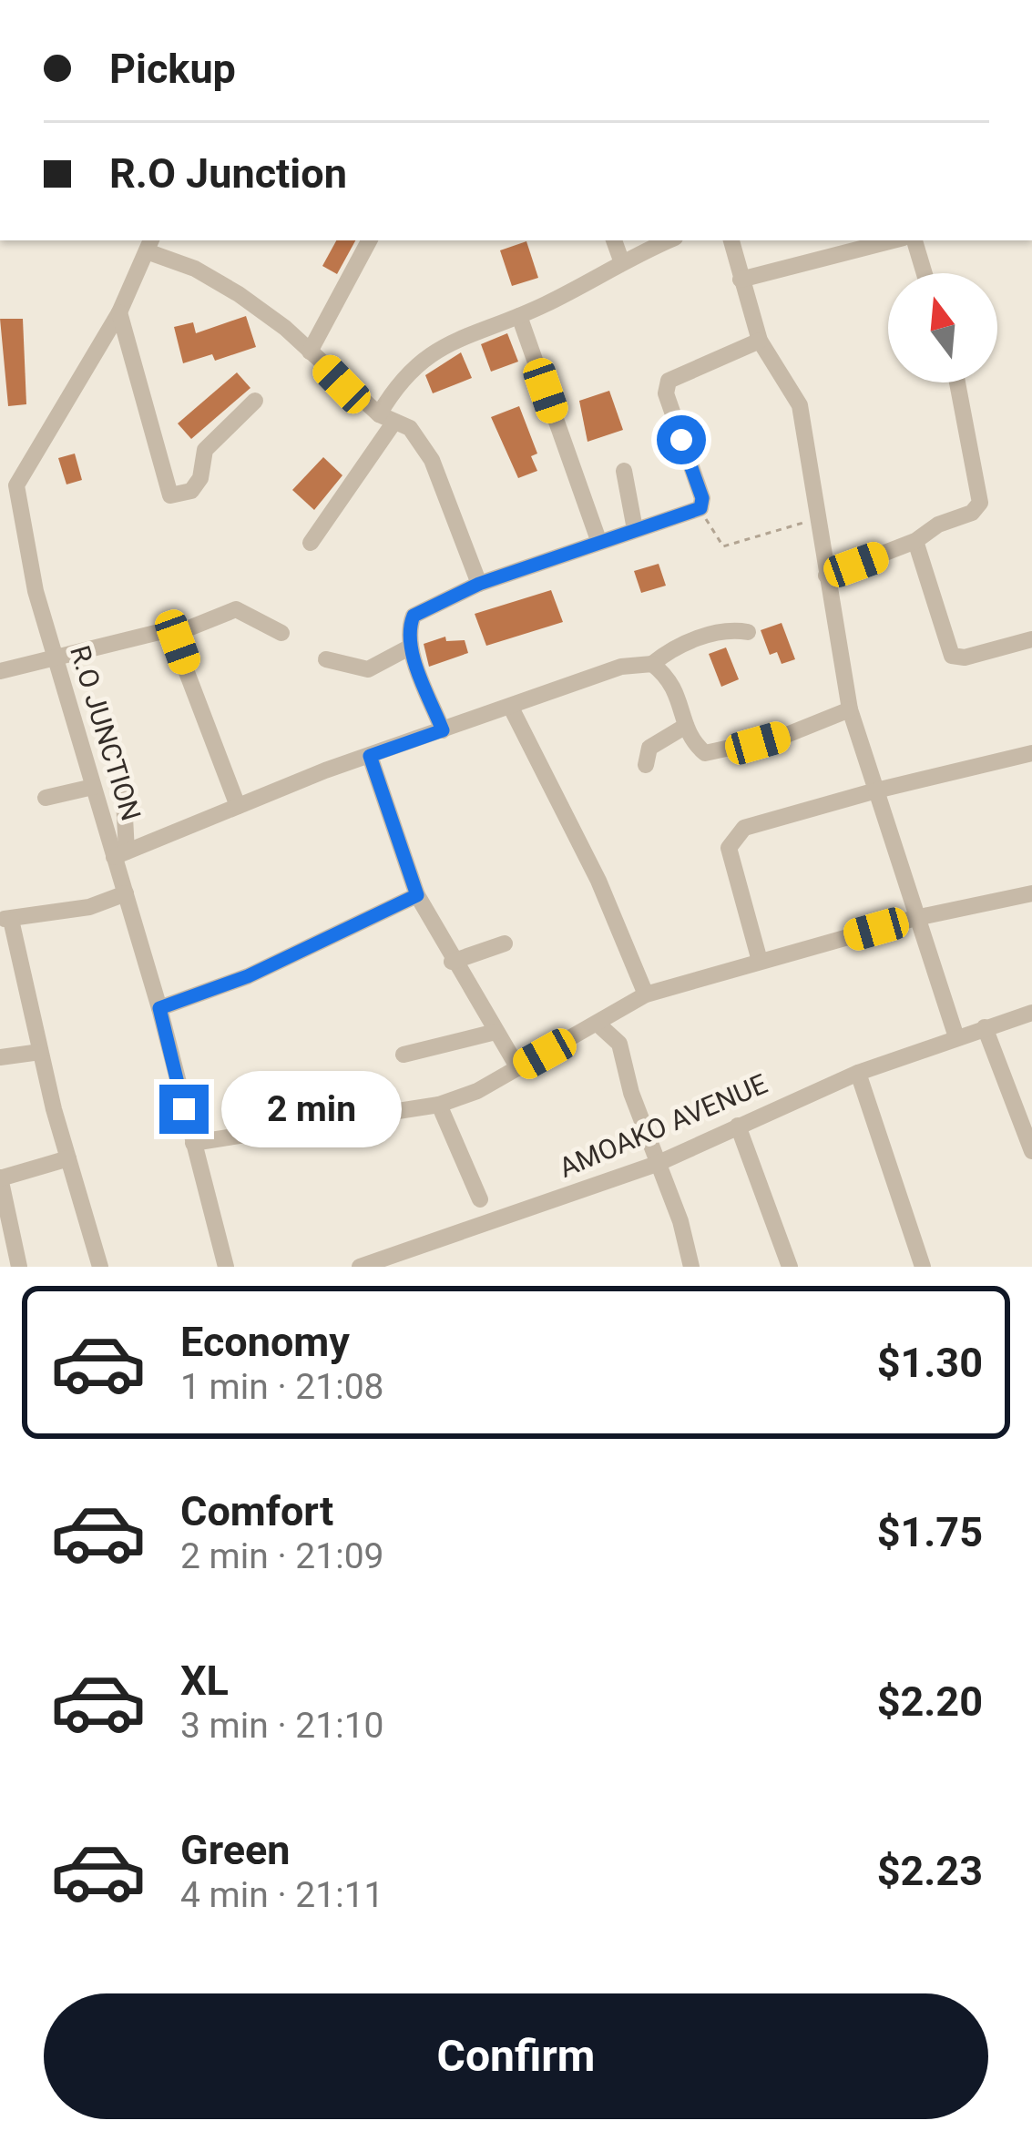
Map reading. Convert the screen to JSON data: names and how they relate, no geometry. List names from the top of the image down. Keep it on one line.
{"streets":{"street":["R.O JUNCTION","AMOAKO AVENUE"]},"north":"top","page":{"banner":["Pickup","R.O Junction"],"bubble":"2 min","list":[{"name":"Economy","note":"1 min · 21:08","value":"$1.30"},{"name":"Comfort","note":"2 min · 21:09","value":"$1.75"},{"name":"XL","note":"3 min · 21:10","value":"$2.20"},{"name":"Green","note":"4 min · 21:11","value":"$2.23"}],"buttons":"Confirm"}}
